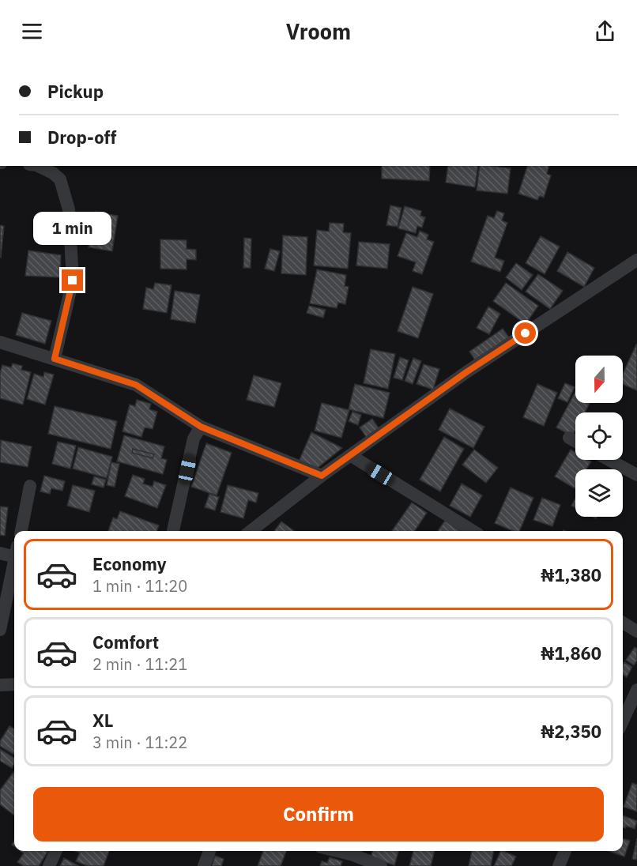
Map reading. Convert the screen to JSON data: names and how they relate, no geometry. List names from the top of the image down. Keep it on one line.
{"north":"bottom","page":{"header":"Vroom","banner":["Pickup","Drop-off"],"bubble":"1 min","list":[{"name":"Economy","note":"1 min · 11:20","value":"₦1,380"},{"name":"Comfort","note":"2 min · 11:21","value":"₦1,860"},{"name":"XL","note":"3 min · 11:22","value":"₦2,350"}],"buttons":"Confirm"}}
